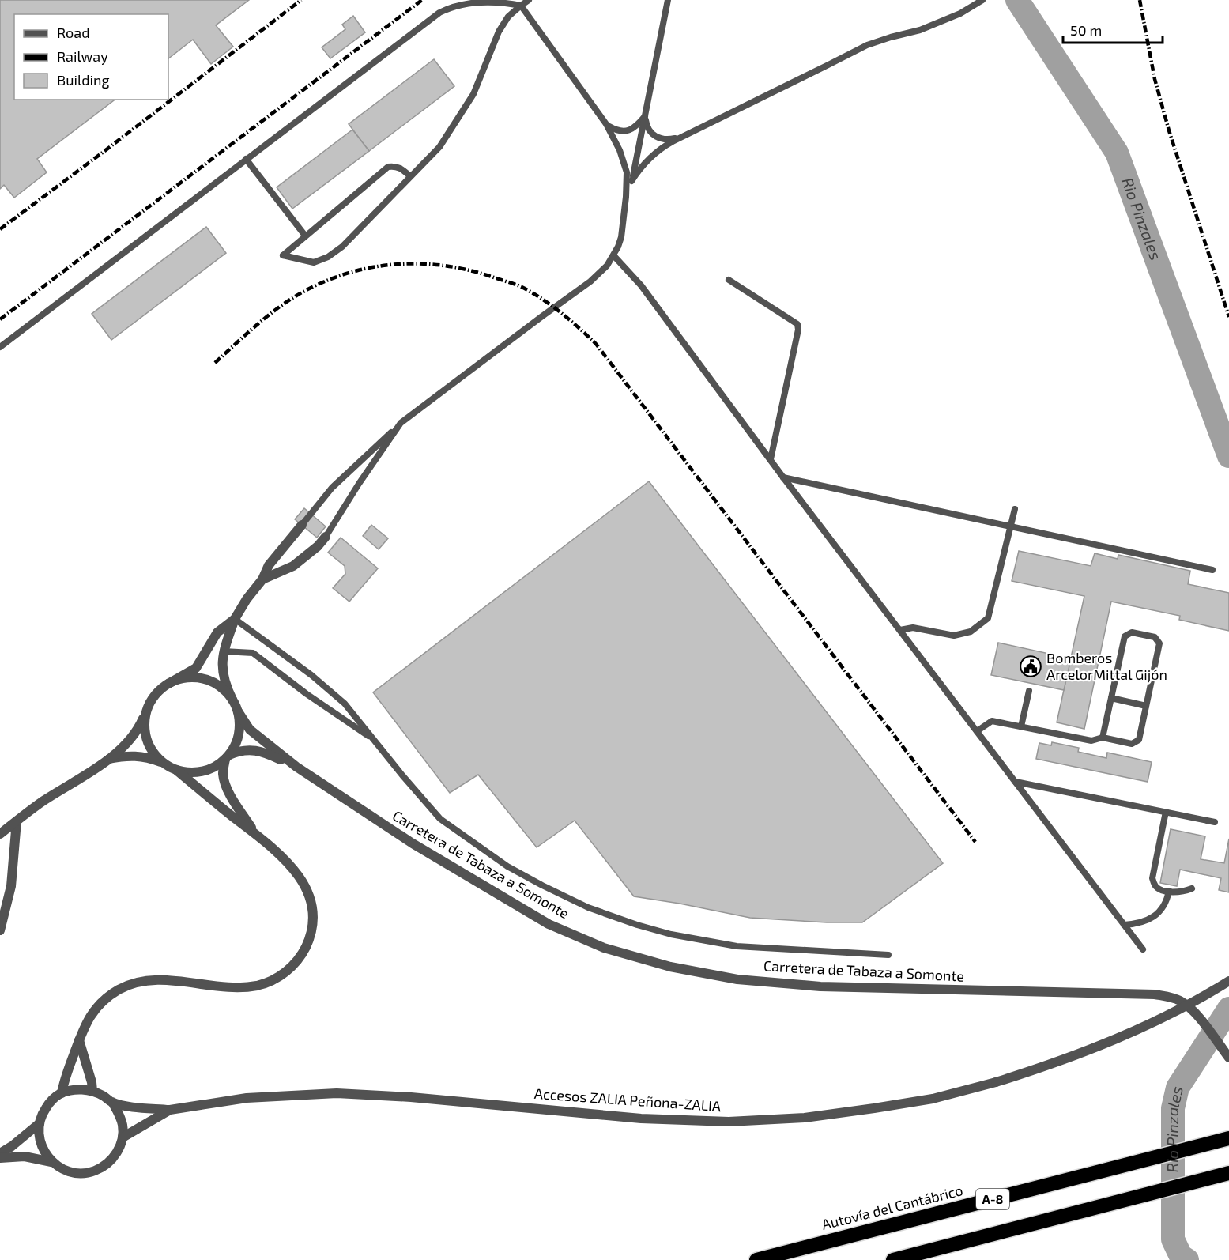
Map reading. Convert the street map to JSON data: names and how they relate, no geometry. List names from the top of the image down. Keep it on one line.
{"streets":{"highway":["A-8","Autovía del Cantábrico"],"street":["Carretera de Tabaza a Somonte","Accesos ZALIA Peñona-ZALIA"]},"water":["Rio Pinzales"],"places":{"public building":["Bomberos ArcelorMittal Gijón"]},"legend":["Road","Railway","Building"],"scale_bar":"50 m"}
